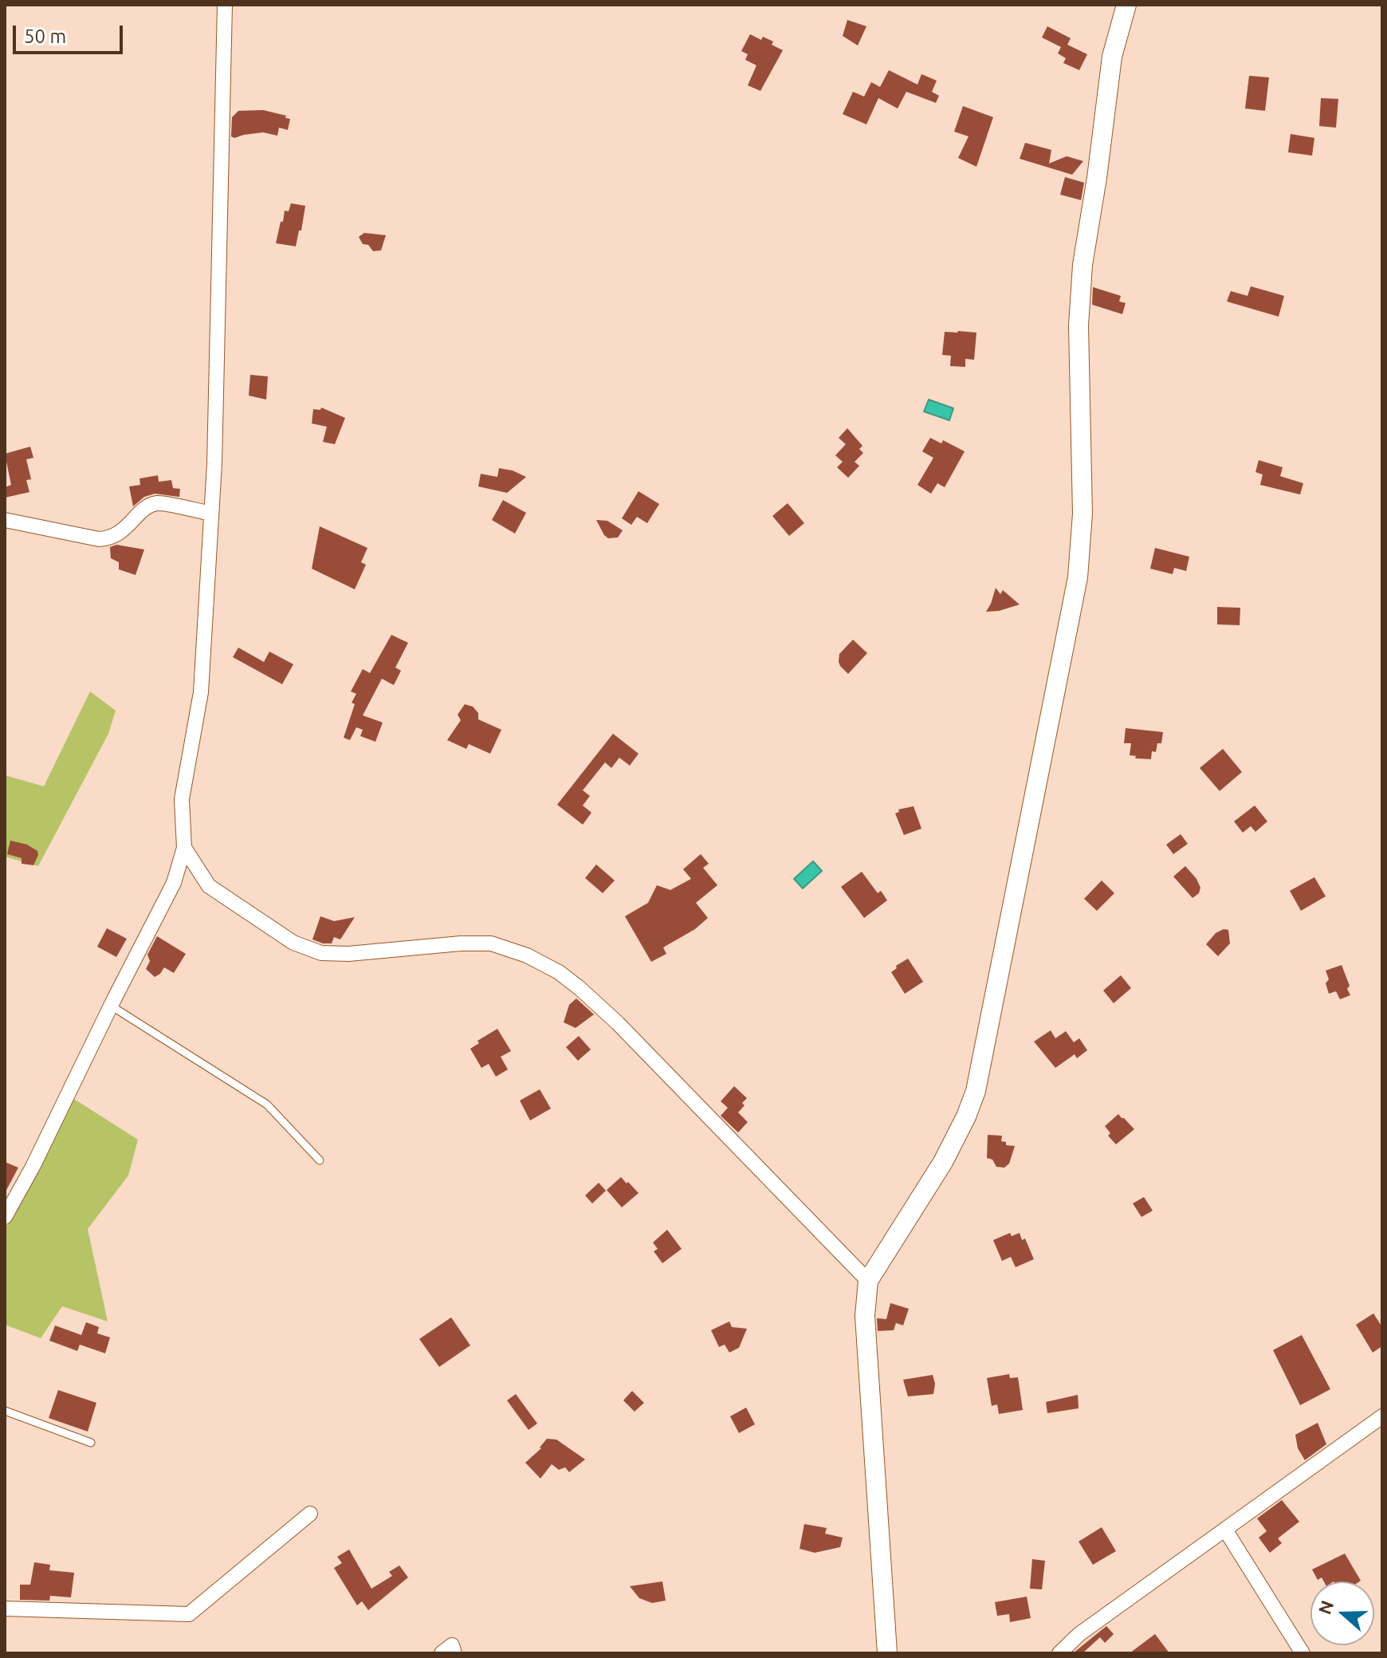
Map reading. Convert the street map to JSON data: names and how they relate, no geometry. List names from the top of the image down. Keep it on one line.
{"scale_bar":"50 m","north":"left"}
